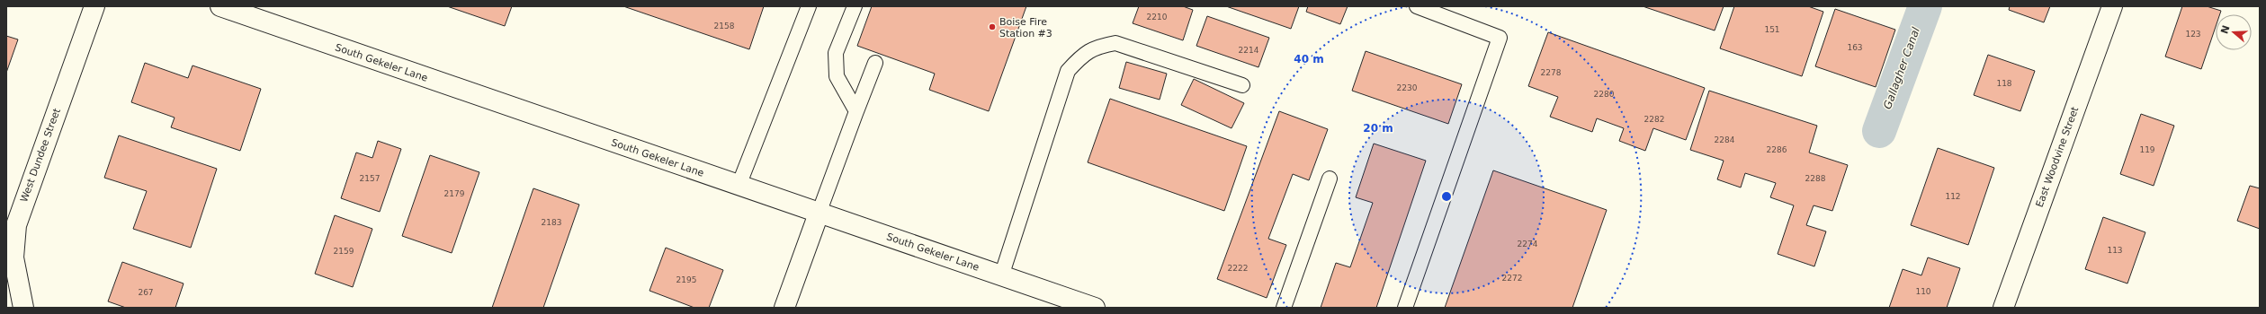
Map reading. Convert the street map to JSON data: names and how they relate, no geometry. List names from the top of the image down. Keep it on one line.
{"streets":{"street":["South Gekeler Lane","West Dundee Street","East Woodvine Street"]},"water":["Gallagher Canal"],"places":["Boise Fire Station #3"],"house_numbers":["2210","2158","151","123","163","2214","2278","118","2230","2280","2282","2284","2286","119","2157","2288","2179","112","2183","2274","113","2159","2222","2272","2195","110","267"],"north":"left","rings":["40 m","20 m"]}
